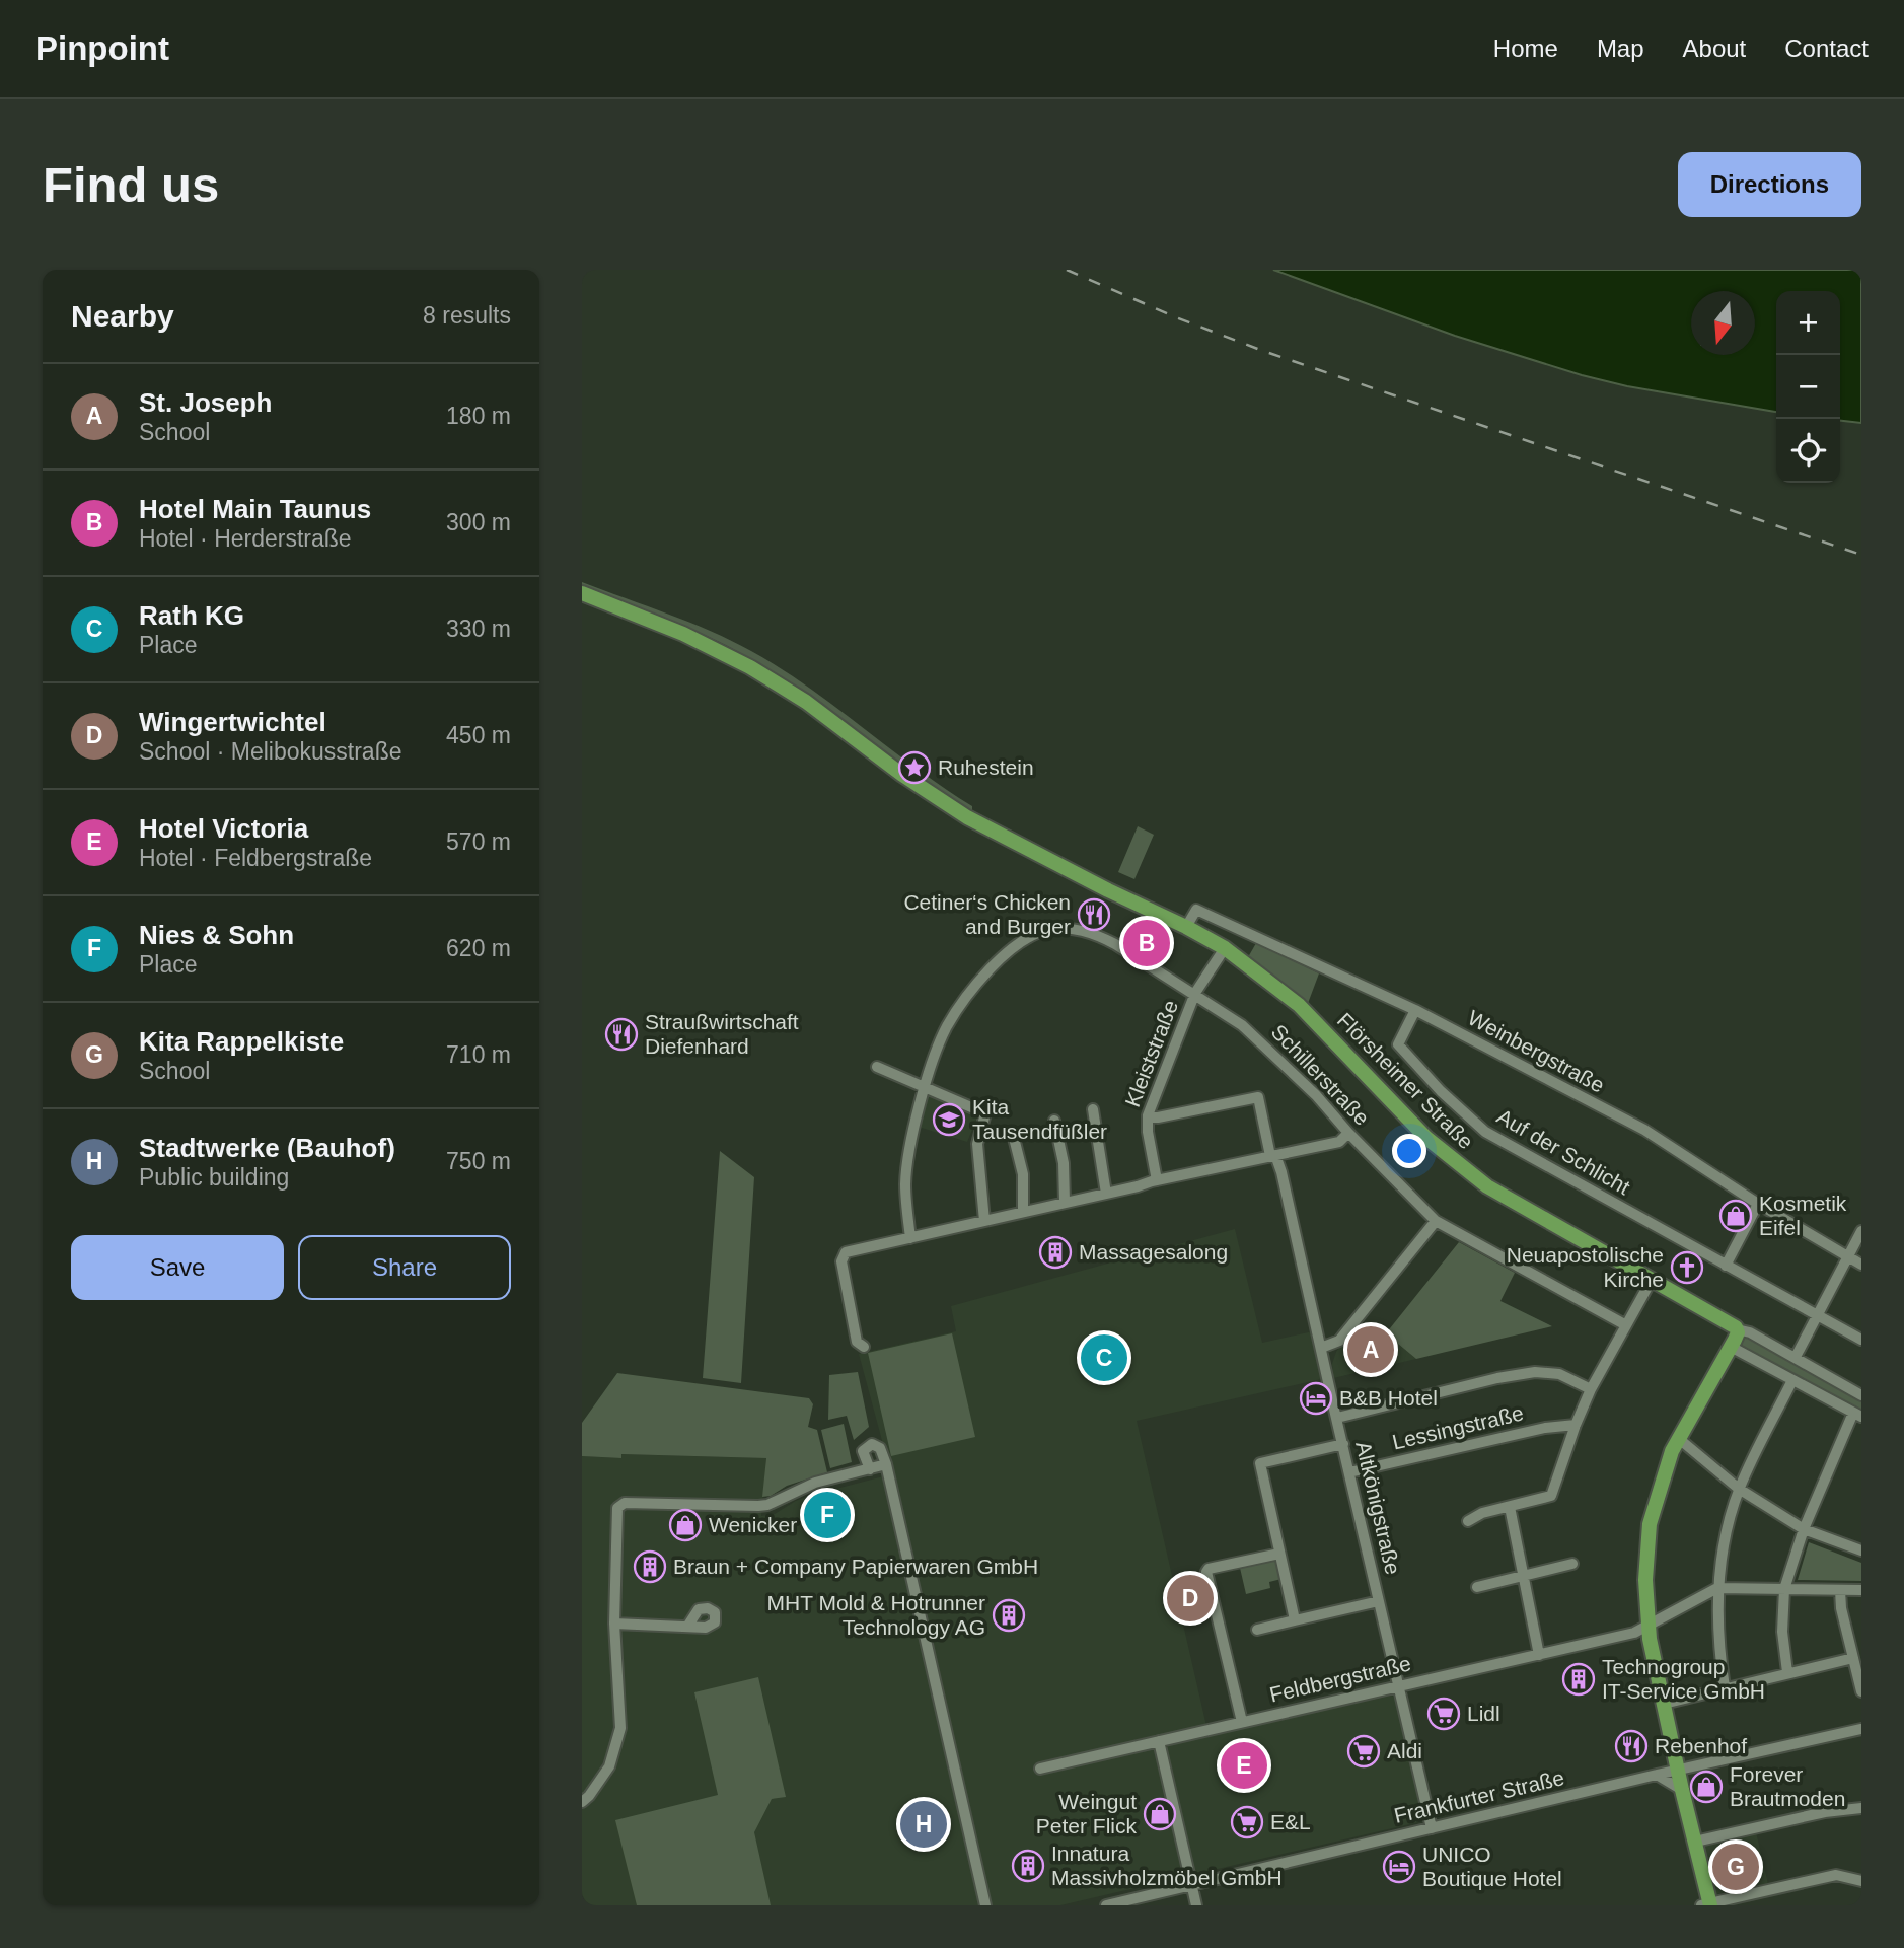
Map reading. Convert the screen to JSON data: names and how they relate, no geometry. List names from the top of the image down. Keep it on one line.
{"streets":{"main road":["Flörsheimer Straße"],"street":["Weinbergstraße","Kleiststraße","Schillerstraße","Auf der Schlicht","Lessingstraße","Altkönigstraße","Feldbergstraße","Frankfurter Straße"]},"crossings":[["Weinbergstraße","Flörsheimer Straße"],["Weinbergstraße","Auf der Schlicht"],["Kleiststraße","Schillerstraße"],["Kleiststraße","Flörsheimer Straße"],["Kleiststraße","Altkönigstraße"],["Lessingstraße","Altkönigstraße"],["Altkönigstraße","Feldbergstraße"],["Altkönigstraße","Frankfurter Straße"]],"places":{"place":["Ruhestein"],"restaurant":["Cetiner‘s Chicken and Burger","Straußwirtschaft Diefenhard","Rebenhof"],"school or university":["Kita Tausendfüßler"],"shop":["Kosmetik Eifel","Wenicker","Forever Brautmoden","Weingut Peter Flick"],"building":["Massagesalong","Braun + Company Papierwaren GmbH","MHT Mold & Hotrunner Technology AG","Technogroup IT-Service GmbH","Innatura Massivholzmöbel GmbH"],"church":["Neuapostolische Kirche"],"hotel":["B&B Hotel","UNICO Boutique Hotel"],"supermarket":["Lidl","Aldi","E&L"]},"north":"bottom","page":{"header":"Pinpoint","nav":["Home","Map","About","Contact"],"buttons":["Directions",["Save","Share"]],"title":"Find us","heading":["Nearby","8 results"],"map_buttons":["+","−"],"list":[{"mark":"A","name":"St. Joseph","note":"School","value":"180 m"},{"mark":"B","name":"Hotel Main Taunus","note":"Hotel · Herderstraße","value":"300 m"},{"mark":"C","name":"Rath KG","note":"Place","value":"330 m"},{"mark":"D","name":"Wingertwichtel","note":"School · Melibokusstraße","value":"450 m"},{"mark":"E","name":"Hotel Victoria","note":"Hotel · Feldbergstraße","value":"570 m"},{"mark":"F","name":"Nies & Sohn","note":"Place","value":"620 m"},{"mark":"G","name":"Kita Rappelkiste","note":"School","value":"710 m"},{"mark":"H","name":"Stadtwerke (Bauhof)","note":"Public building","value":"750 m"}],"pins":["B","A","C","F","D","E","H","G"]}}
